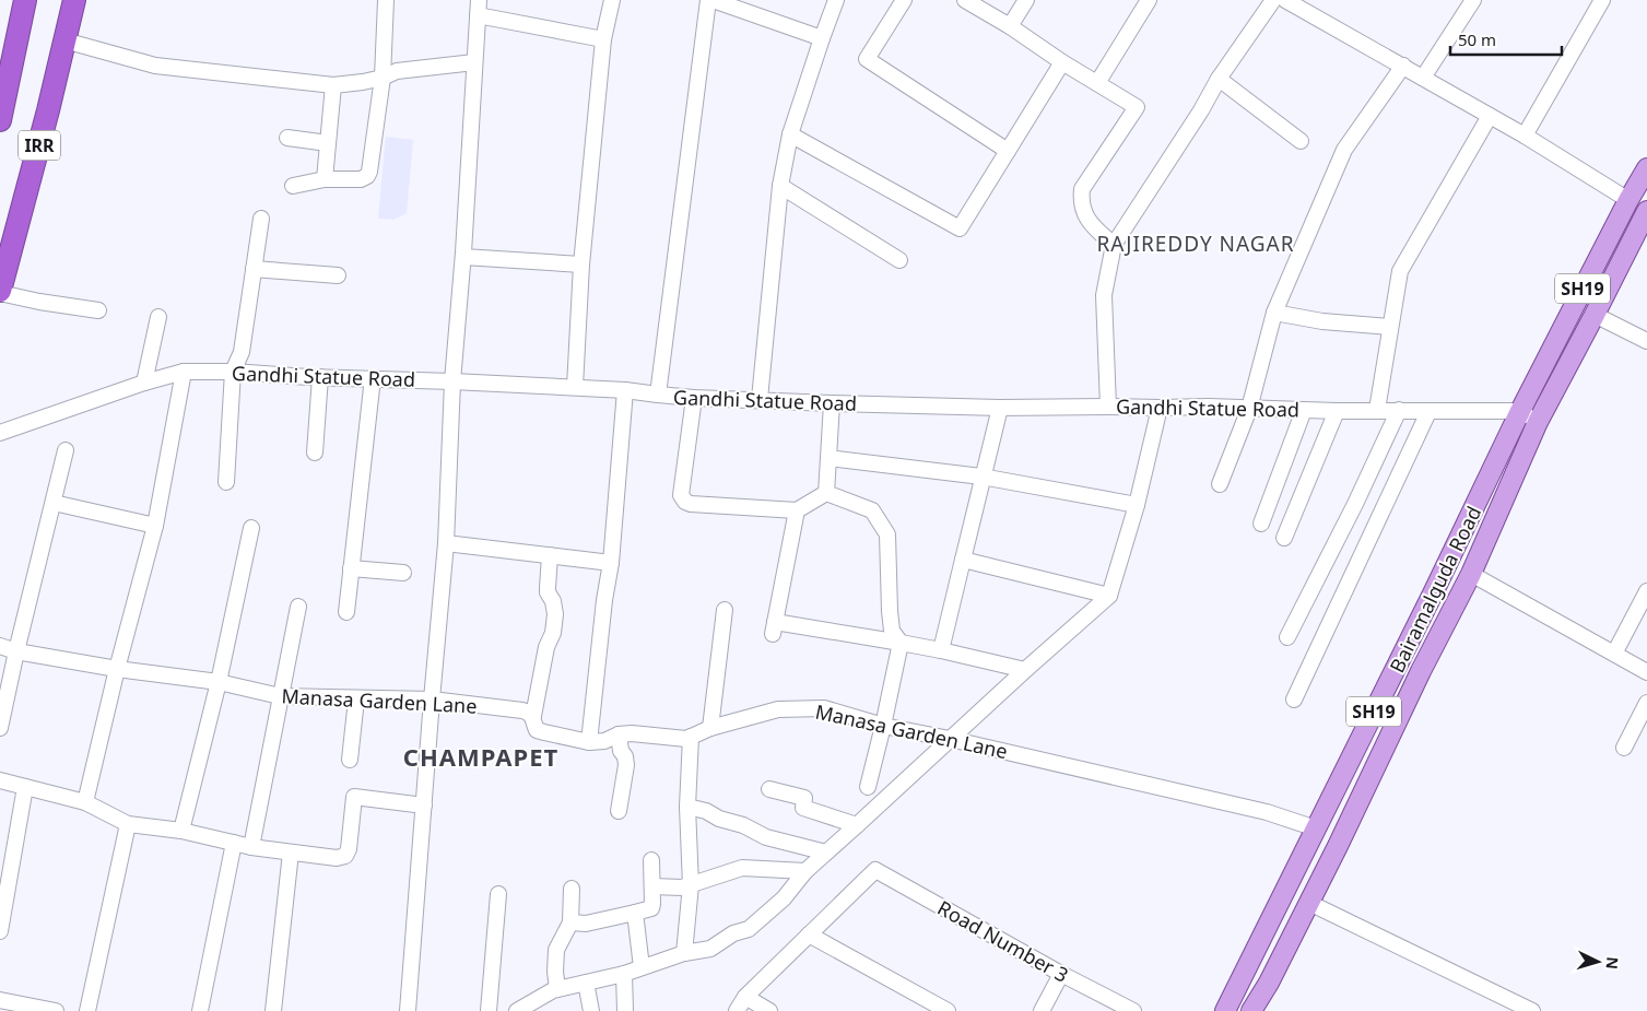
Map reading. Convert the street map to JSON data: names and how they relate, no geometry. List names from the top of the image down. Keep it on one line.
{"streets":{"highway":["IRR"],"main road":["SH19","Bairamalguda Road"],"street":["Gandhi Statue Road","Manasa Garden Lane","Road Number 3"]},"crossings":[["Gandhi Statue Road","Bairamalguda Road"],["Bairamalguda Road","Manasa Garden Lane"]],"districts":["RAJIREDDY NAGAR","CHAMPAPET"],"scale_bar":"50 m","north":"right"}
